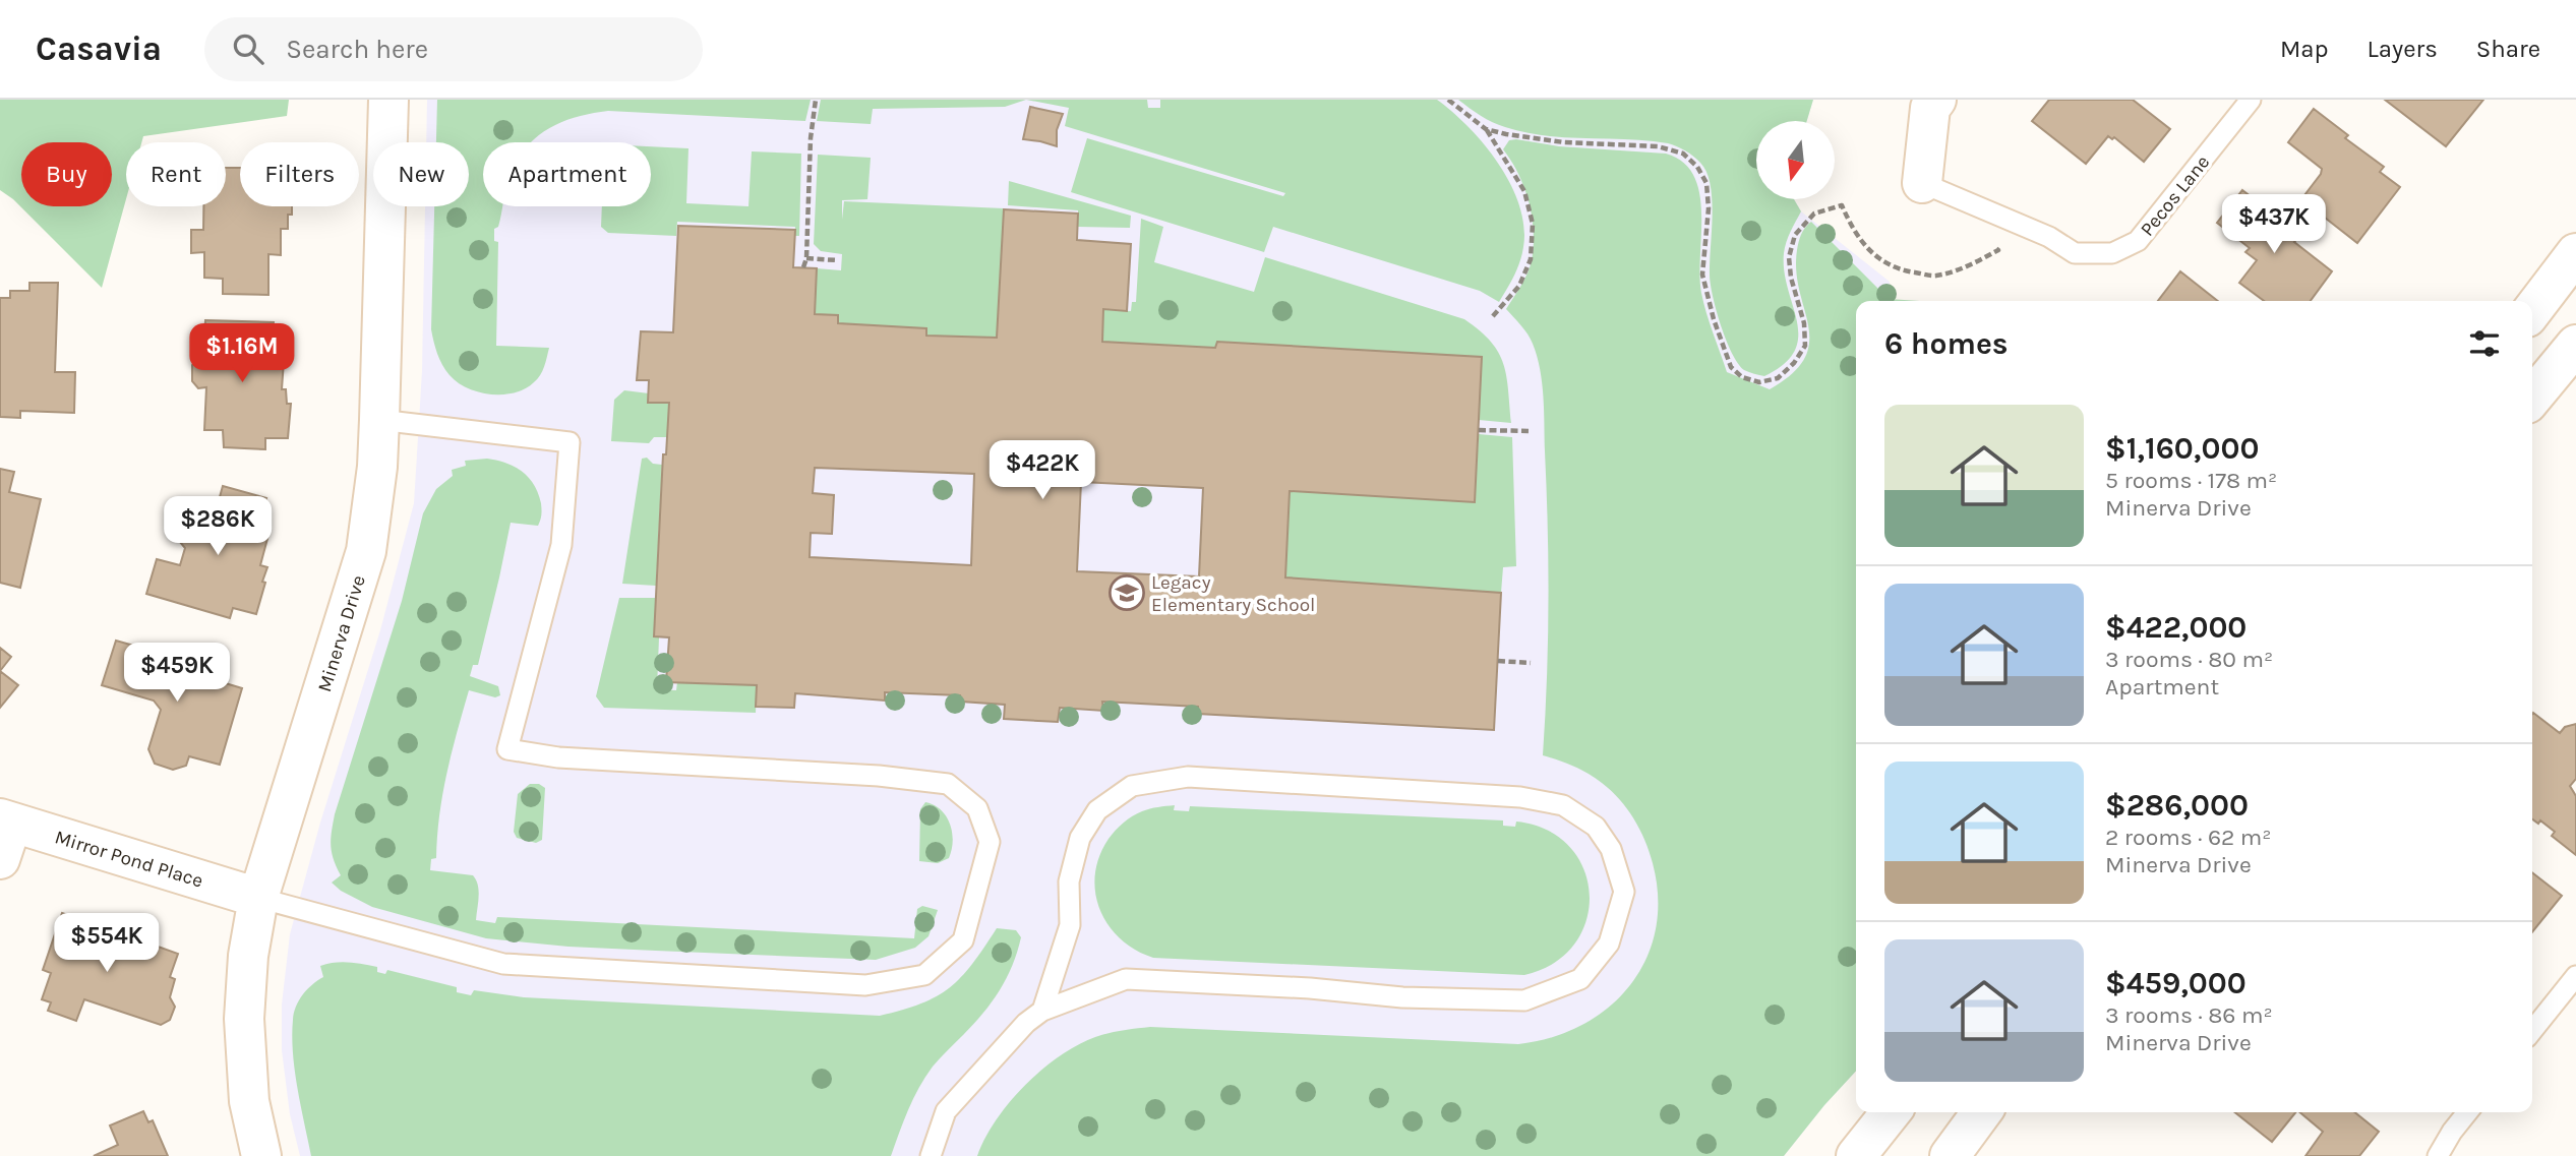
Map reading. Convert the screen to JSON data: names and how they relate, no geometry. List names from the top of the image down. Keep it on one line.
{"streets":{"street":["Minerva Drive","Mirror Pond Place"],"lane":["Pecos Lane"]},"crossings":[["Minerva Drive","Mirror Pond Place"]],"places":{"school or university":["Legacy Elementary School"]},"north":"bottom","page":{"header":"Casavia","search":"Search here","nav":["Map","Layers","Share"],"chip":["Buy","Rent","Filters","New","Apartment"],"price":["$437K","$1.16M","$422K","$286K","$459K","$554K"],"heading":"6 homes","list":[{"name":"$1,160,000","note":"5 rooms · 178 m² · Minerva Drive"},{"name":"$422,000","note":"3 rooms · 80 m² · Apartment"},{"name":"$286,000","note":"2 rooms · 62 m² · Minerva Drive"},{"name":"$459,000","note":"3 rooms · 86 m² · Minerva Drive"}]}}
